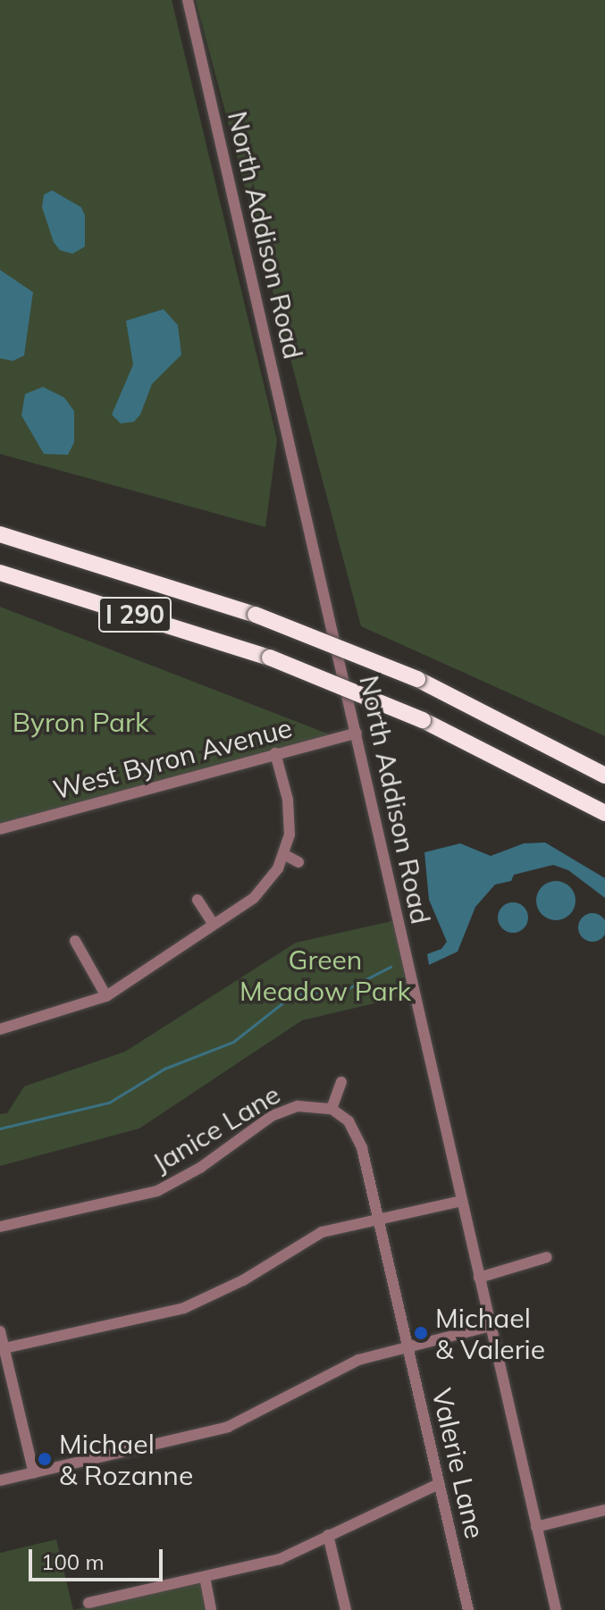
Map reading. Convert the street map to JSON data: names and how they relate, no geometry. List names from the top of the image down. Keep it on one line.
{"streets":{"highway":["I 290"],"street":["North Addison Road","West Byron Avenue","Janice Lane","Valerie Lane"]},"crossings":[["North Addison Road","West Byron Avenue"],["Janice Lane","Valerie Lane"]],"parks":["Byron Park","Green Meadow Park"],"places":["Michael & Valerie","Michael & Rozanne"],"scale_bar":"100 m"}
